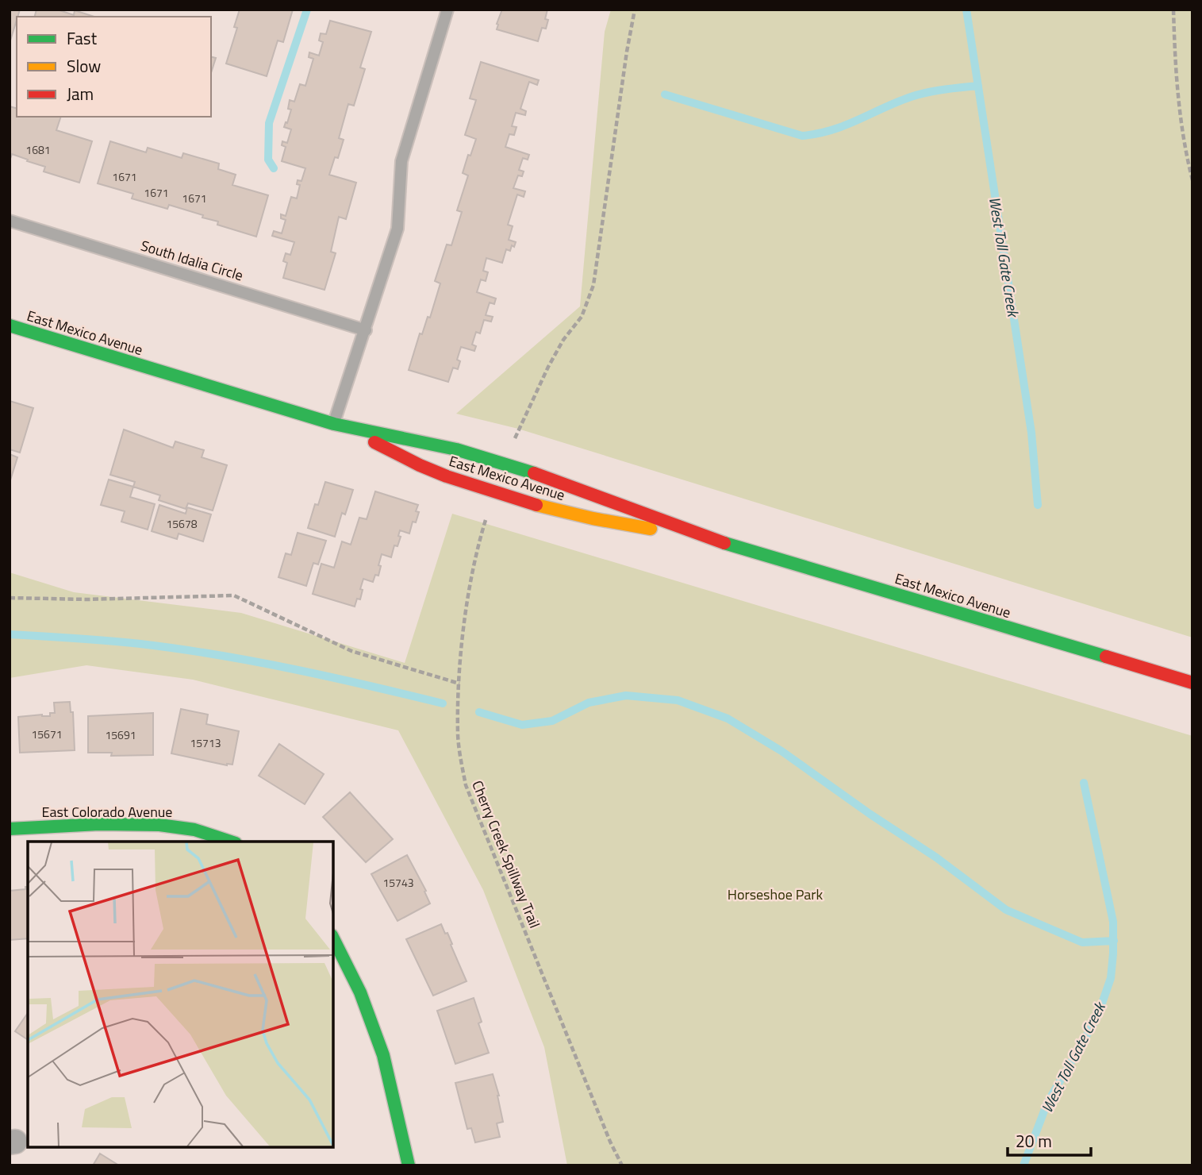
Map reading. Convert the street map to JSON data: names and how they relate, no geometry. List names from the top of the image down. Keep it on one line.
{"streets":{"street":["East Mexico Avenue","East Colorado Avenue"],"lane":["South Idalia Circle"],"path":["Cherry Creek Spillway Trail"]},"water":["West Toll Gate Creek"],"parks":["Horseshoe Park"],"house_numbers":["1681","1671","1671","1671","15678","15671","15691","15713","15743"],"legend":["Fast","Slow","Jam"],"scale_bar":"20 m"}
